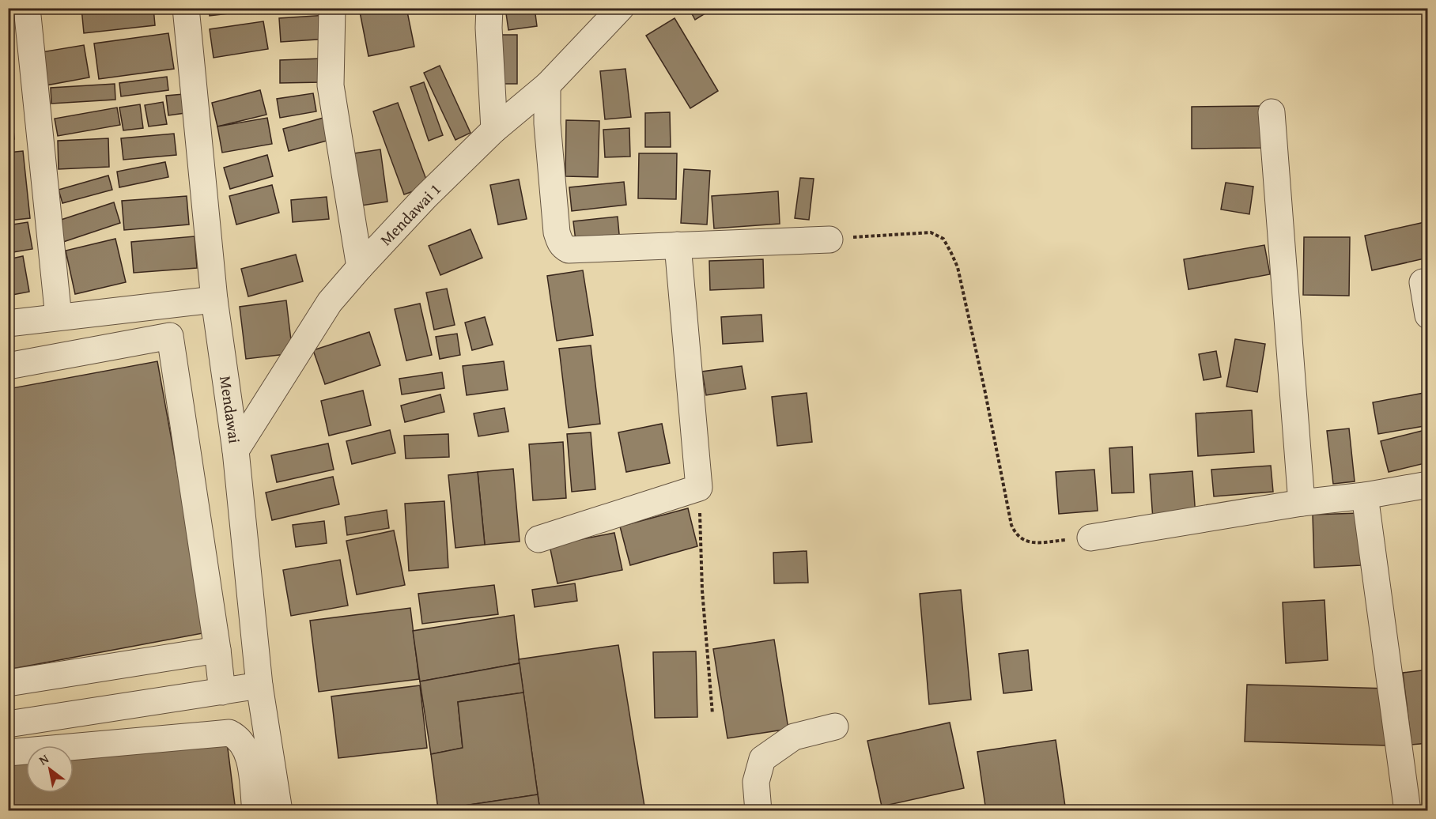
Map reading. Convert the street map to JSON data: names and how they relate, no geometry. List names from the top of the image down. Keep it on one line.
{"streets":{"street":["Mendawai 1","Mendawai"]},"crossings":[["Mendawai 1","Mendawai"]],"north":"top left"}
